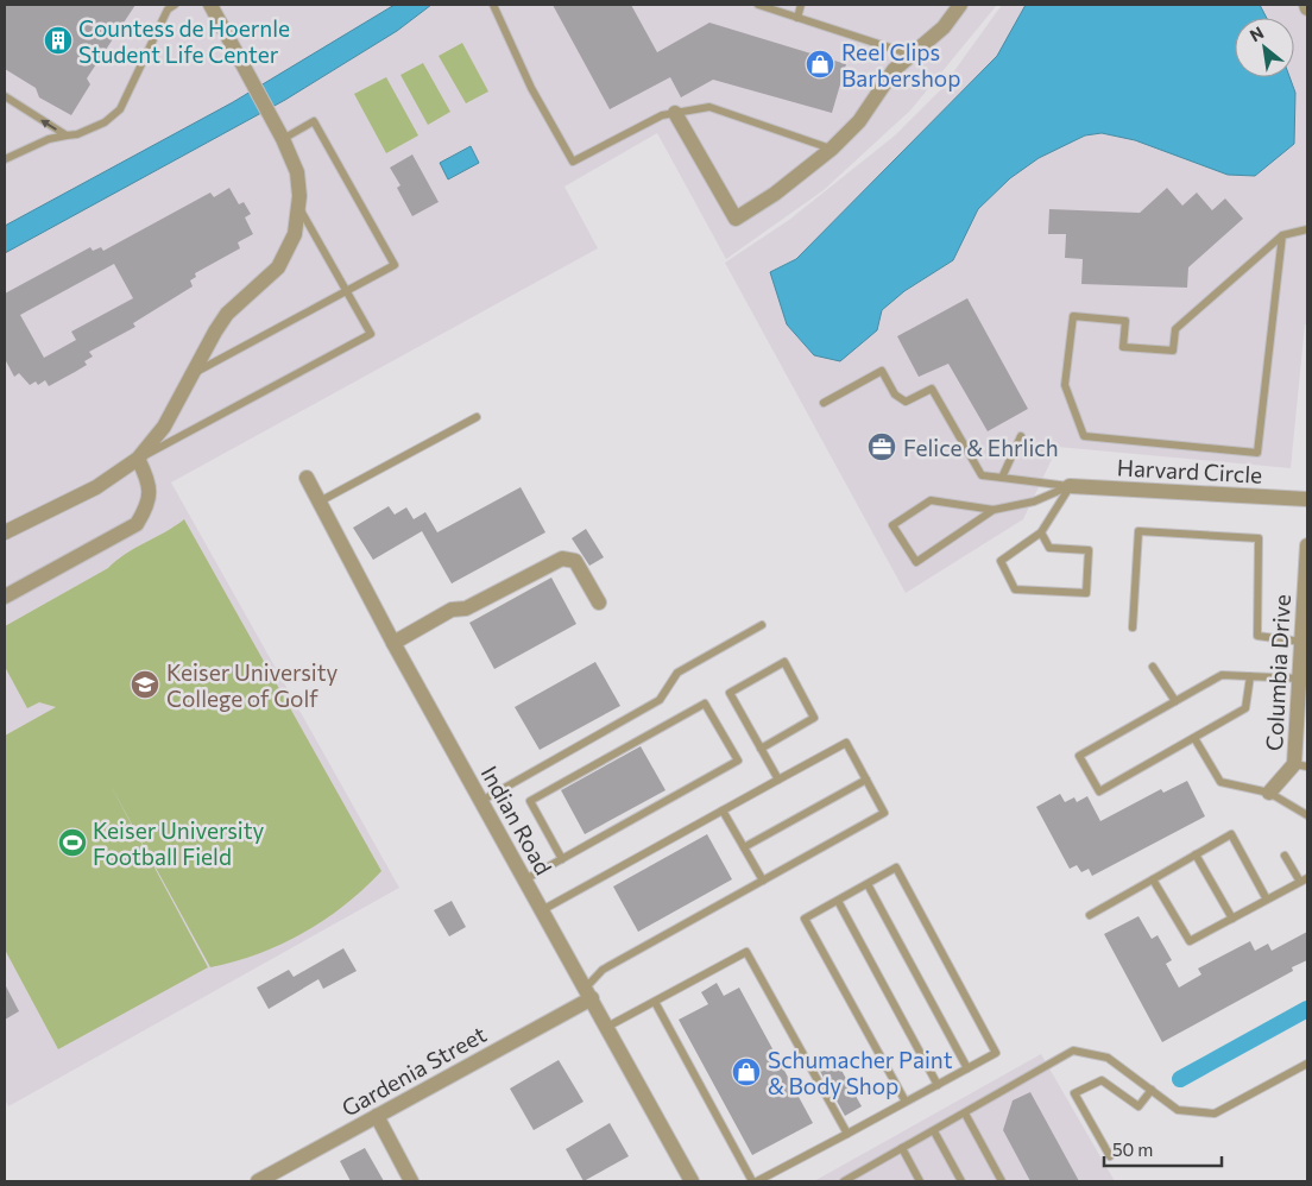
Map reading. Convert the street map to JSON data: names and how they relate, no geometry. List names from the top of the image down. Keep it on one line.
{"streets":{"street":["Harvard Circle","Columbia Drive","Indian Road","Gardenia Street"]},"crossings":[["Indian Road","Gardenia Street"]],"places":{"building":["Countess de Hoernle Student Life Center"],"shop":["Reel Clips Barbershop","Schumacher Paint & Body Shop"],"office":["Felice & Ehrlich"],"school or university":["Keiser University College of Golf"],"sports":["Keiser University Football Field"]},"scale_bar":"50 m","north":"top left"}
